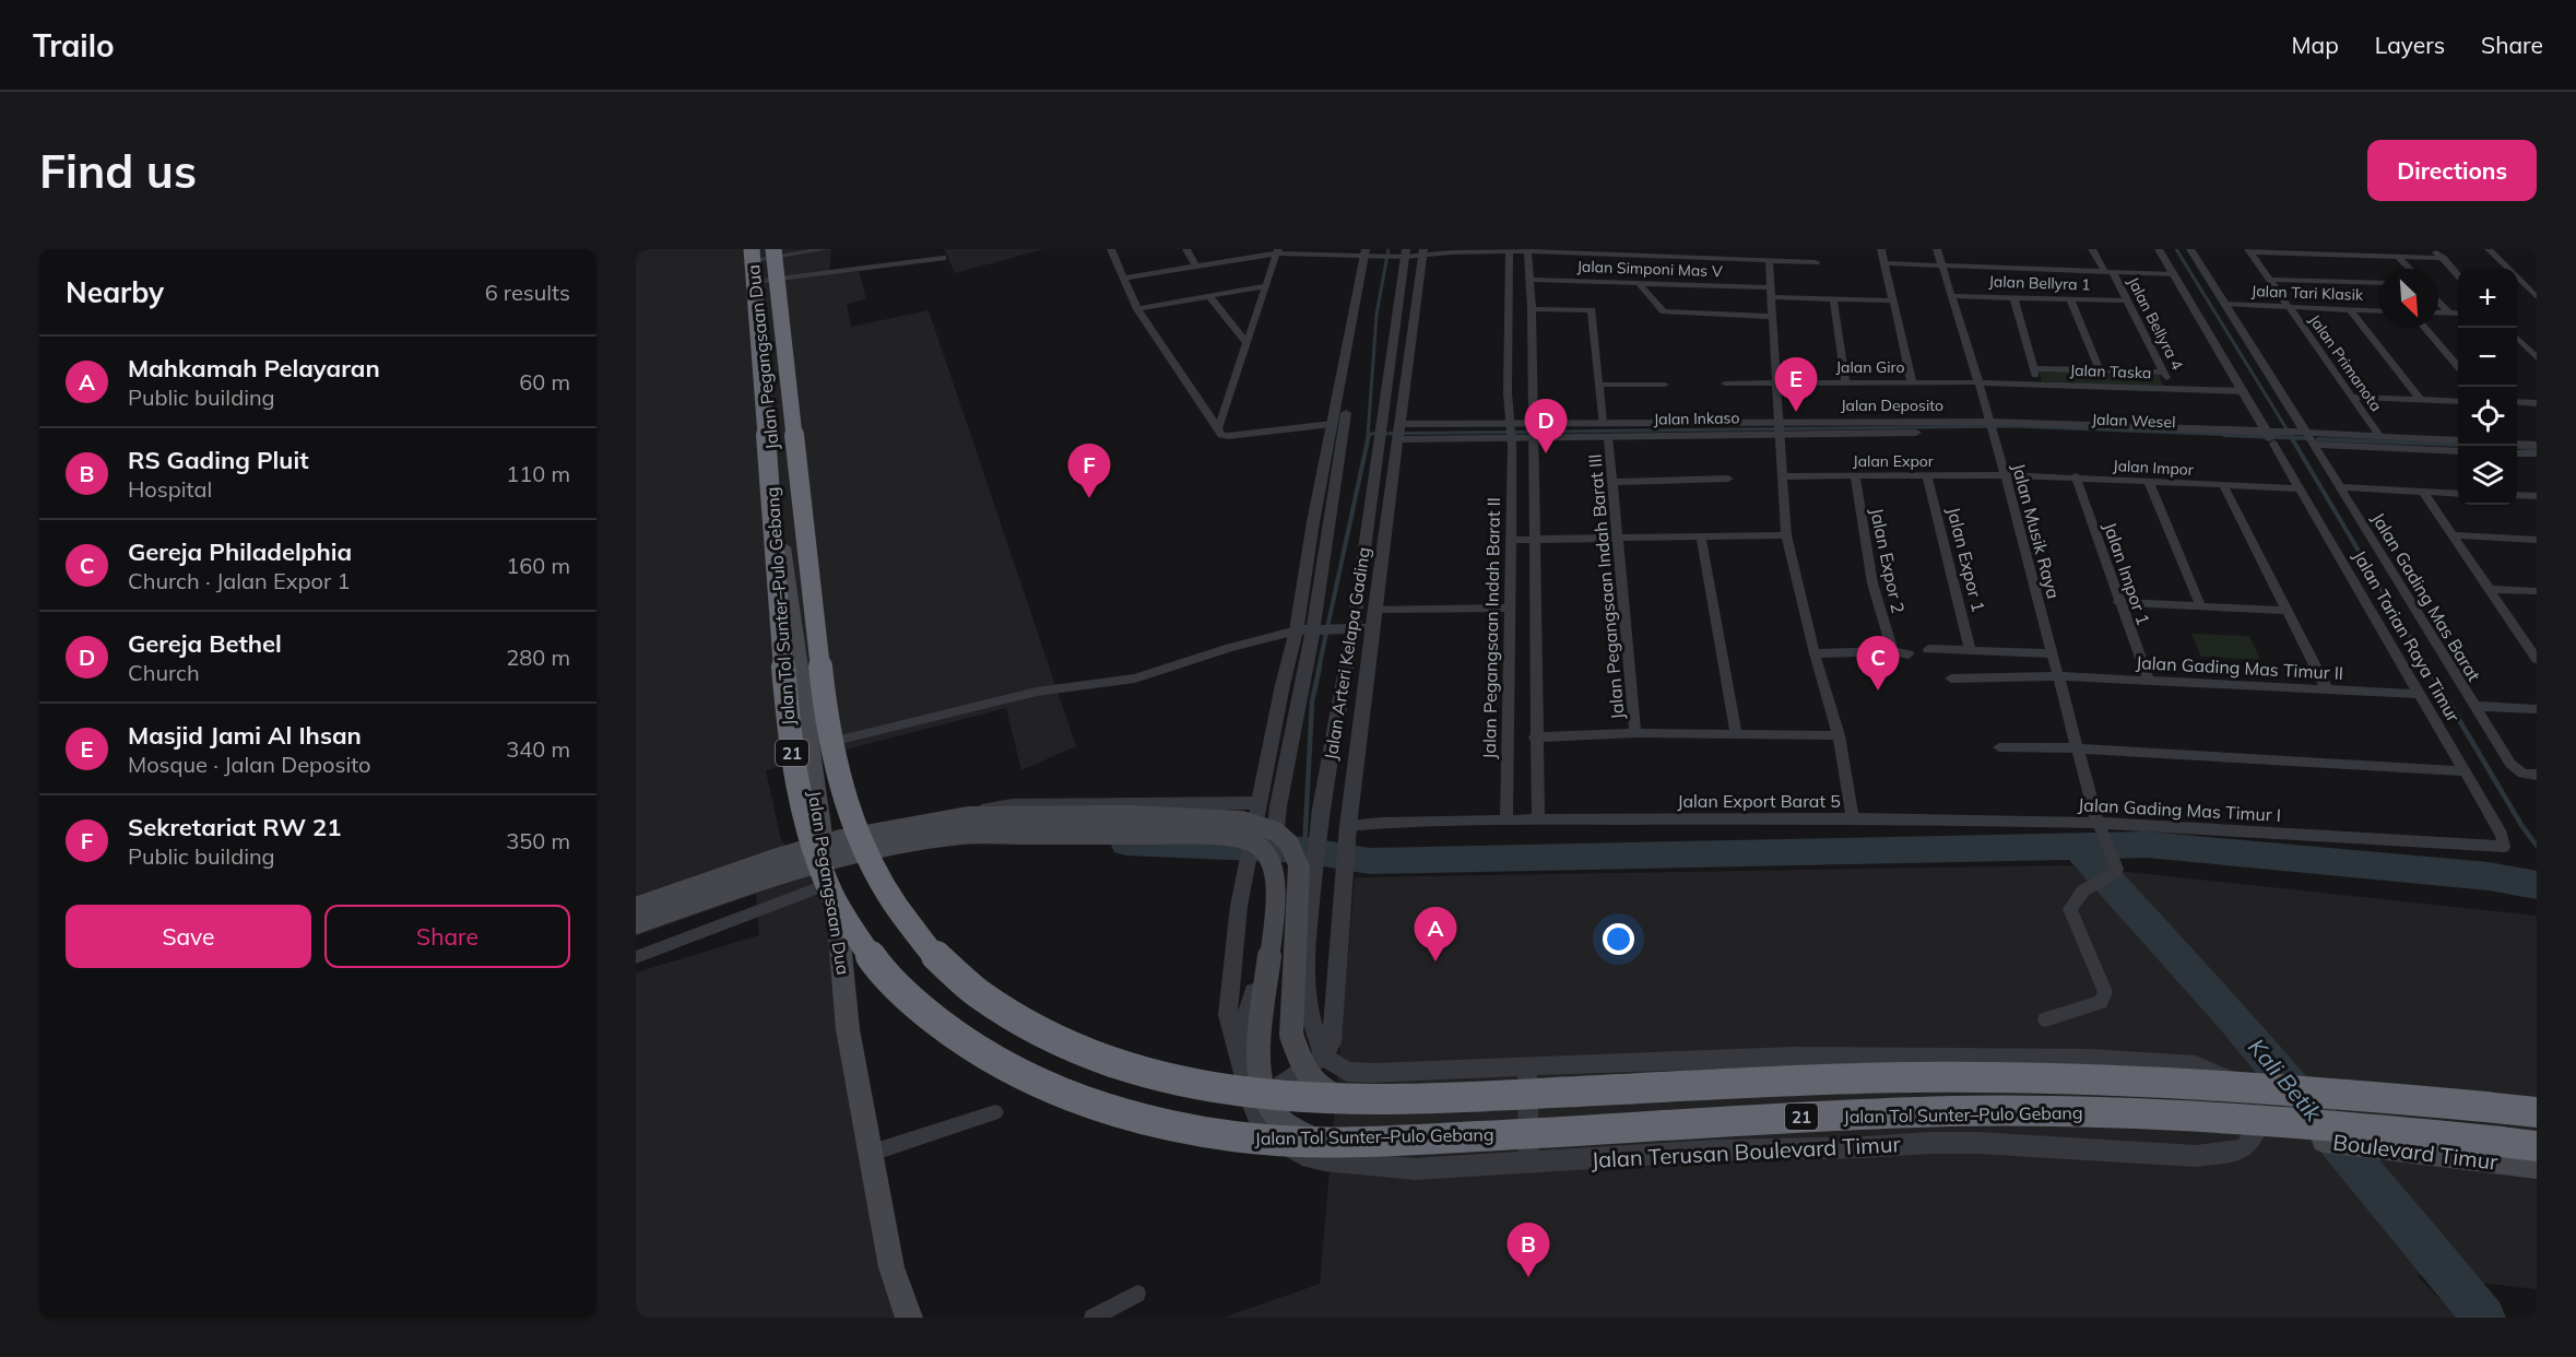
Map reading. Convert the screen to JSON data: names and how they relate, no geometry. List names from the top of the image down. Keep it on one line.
{"streets":{"highway":["Jalan Tol Sunter–Pulo Gebang","21"],"main road":["Jalan Pegangsaan Dua","Boulevard Timur"],"street":["Jalan Simponi Mas V","Jalan Bellyra 1","Jalan Tari Klasik","Jalan Bellyra 4","Jalan Primanota","Jalan Giro","Jalan Taska","Jalan Inkaso","Jalan Wesel","Jalan Expor","Jalan Impor","Jalan Musik Raya","Jalan Expor 1","Jalan Expor 2","Jalan Impor 1","Jalan Pegangsaan Indah Barat III","Jalan Gading Mas Barat","Jalan Pegangsaan Indah Barat II","Jalan Tarian Raya Timur","Jalan Arteri Kelapa Gading","Jalan Gading Mas Timur II","Jalan Export Barat 5","Jalan Gading Mas Timur I","Jalan Terusan Boulevard Timur"]},"crossings":[["Jalan Simponi Mas V","Jalan Export Barat 5"],["Jalan Bellyra 1","Jalan Bellyra 4"],["Jalan Bellyra 1","Jalan Musik Raya"],["Jalan Tari Klasik","Jalan Primanota"],["Jalan Bellyra 4","Jalan Taska"],["Jalan Pegangsaan Dua","Jalan Tol Sunter–Pulo Gebang"],["Jalan Giro","Jalan Taska"],["Jalan Giro","Jalan Musik Raya"],["Jalan Giro","Jalan Export Barat 5"],["Jalan Taska","Jalan Musik Raya"],["Jalan Taska","Jalan Tarian Raya Timur"],["Jalan Inkaso","Jalan Wesel"],["Jalan Inkaso","Jalan Musik Raya"],["Jalan Inkaso","Jalan Pegangsaan Indah Barat III"],["Jalan Inkaso","Jalan Pegangsaan Indah Barat II"],["Jalan Inkaso","Jalan Arteri Kelapa Gading"],["Jalan Inkaso","Jalan Export Barat 5"],["Jalan Wesel","Jalan Musik Raya"],["Jalan Wesel","Jalan Gading Mas Barat"],["Jalan Wesel","Jalan Tarian Raya Timur"],["Jalan Expor","Jalan Impor"],["Jalan Expor","Jalan Musik Raya"],["Jalan Expor","Jalan Expor 1"],["Jalan Expor","Jalan Expor 2"],["Jalan Expor","Jalan Export Barat 5"],["Jalan Impor","Jalan Musik Raya"],["Jalan Impor","Jalan Impor 1"],["Jalan Impor","Jalan Tarian Raya Timur"],["Jalan Musik Raya","Jalan Gading Mas Timur II"],["Jalan Musik Raya","Jalan Gading Mas Timur I"],["Jalan Impor 1","Jalan Gading Mas Timur II"],["Jalan Pegangsaan Indah Barat II","Jalan Export Barat 5"],["Jalan Tarian Raya Timur","Jalan Gading Mas Timur II"],["Jalan Tarian Raya Timur","Jalan Gading Mas Timur I"],["Jalan Arteri Kelapa Gading","Jalan Export Barat 5"],["Jalan Export Barat 5","Jalan Gading Mas Timur I"],["Jalan Terusan Boulevard Timur","Boulevard Timur"]],"water":["Kali Betik"],"north":"bottom right","page":{"header":"Trailo","nav":["Map","Layers","Share"],"buttons":["Directions",["Save","Share"]],"title":"Find us","heading":["Nearby","6 results"],"map_buttons":["+","−"],"list":[{"mark":"A","name":"Mahkamah Pelayaran","note":"Public building","value":"60 m"},{"mark":"B","name":"RS Gading Pluit","note":"Hospital","value":"110 m"},{"mark":"C","name":"Gereja Philadelphia","note":"Church · Jalan Expor 1","value":"160 m"},{"mark":"D","name":"Gereja Bethel","note":"Church","value":"280 m"},{"mark":"E","name":"Masjid Jami Al Ihsan","note":"Mosque · Jalan Deposito","value":"340 m"},{"mark":"F","name":"Sekretariat RW 21","note":"Public building","value":"350 m"}],"pins":["E","D","F","C","A","B"]}}
